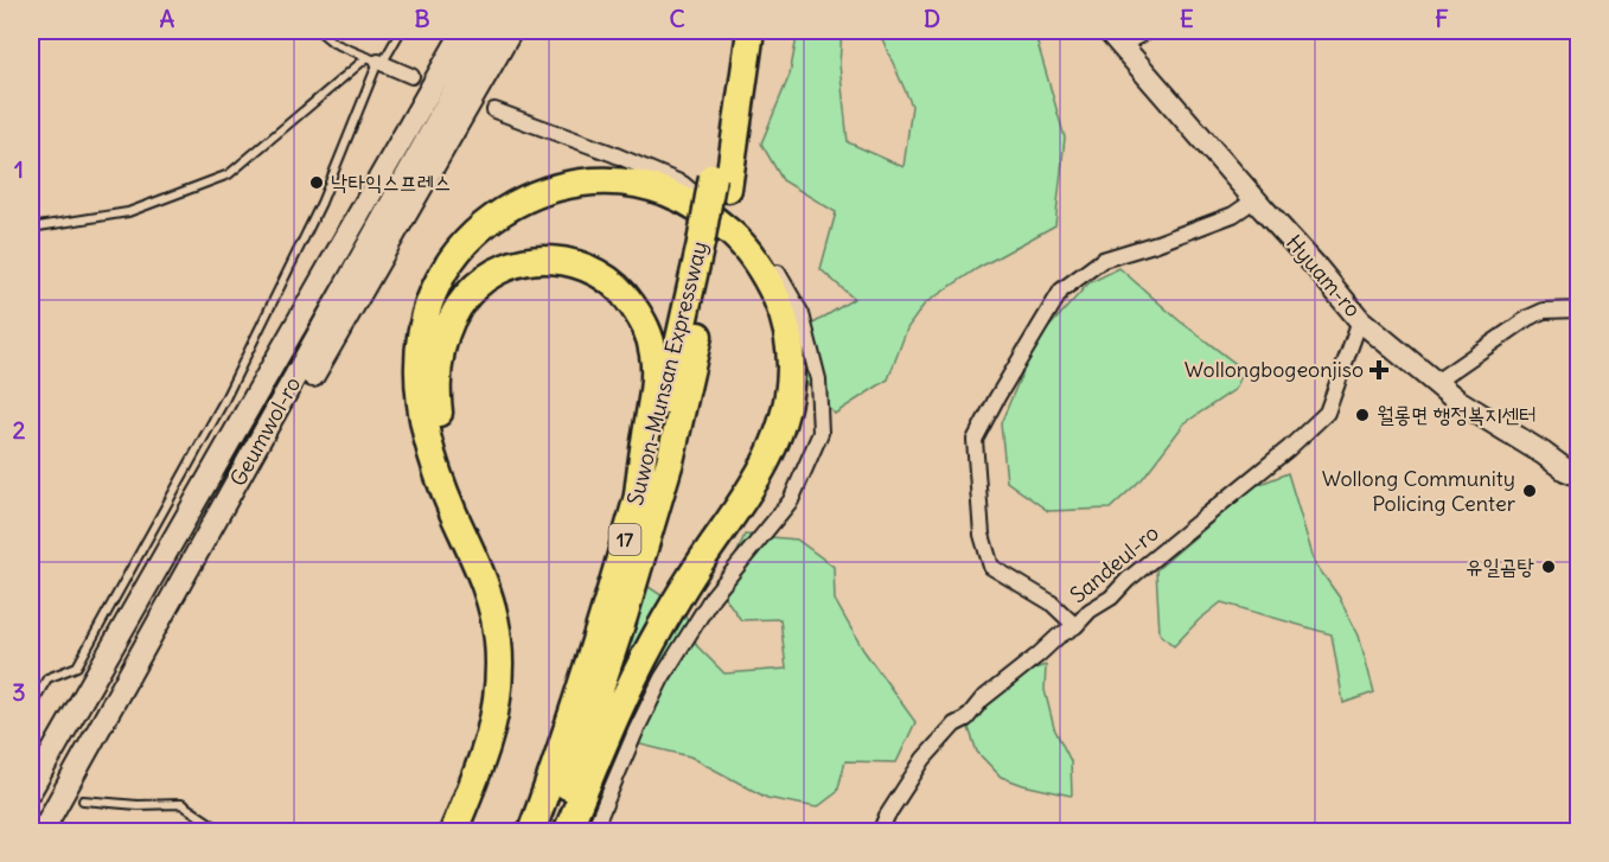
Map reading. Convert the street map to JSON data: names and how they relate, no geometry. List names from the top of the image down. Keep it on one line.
{"streets":{"highway":["Suwon-Munsan Expressway","17"],"main road":["Hyuam-ro","Geumwol-ro"],"street":["Sandeul-ro"]},"crossings":[["Hyuam-ro","Sandeul-ro"]],"places":{"other":["낙타익스프레스","월롱면 행정복지센터","Wollong Community Policing Center","유일곰탕"],"health":["Wollongbogeonjiso"]},"grid":{"columns":["A","B","C","D","E","F"],"rows":["1","2","3"]}}
